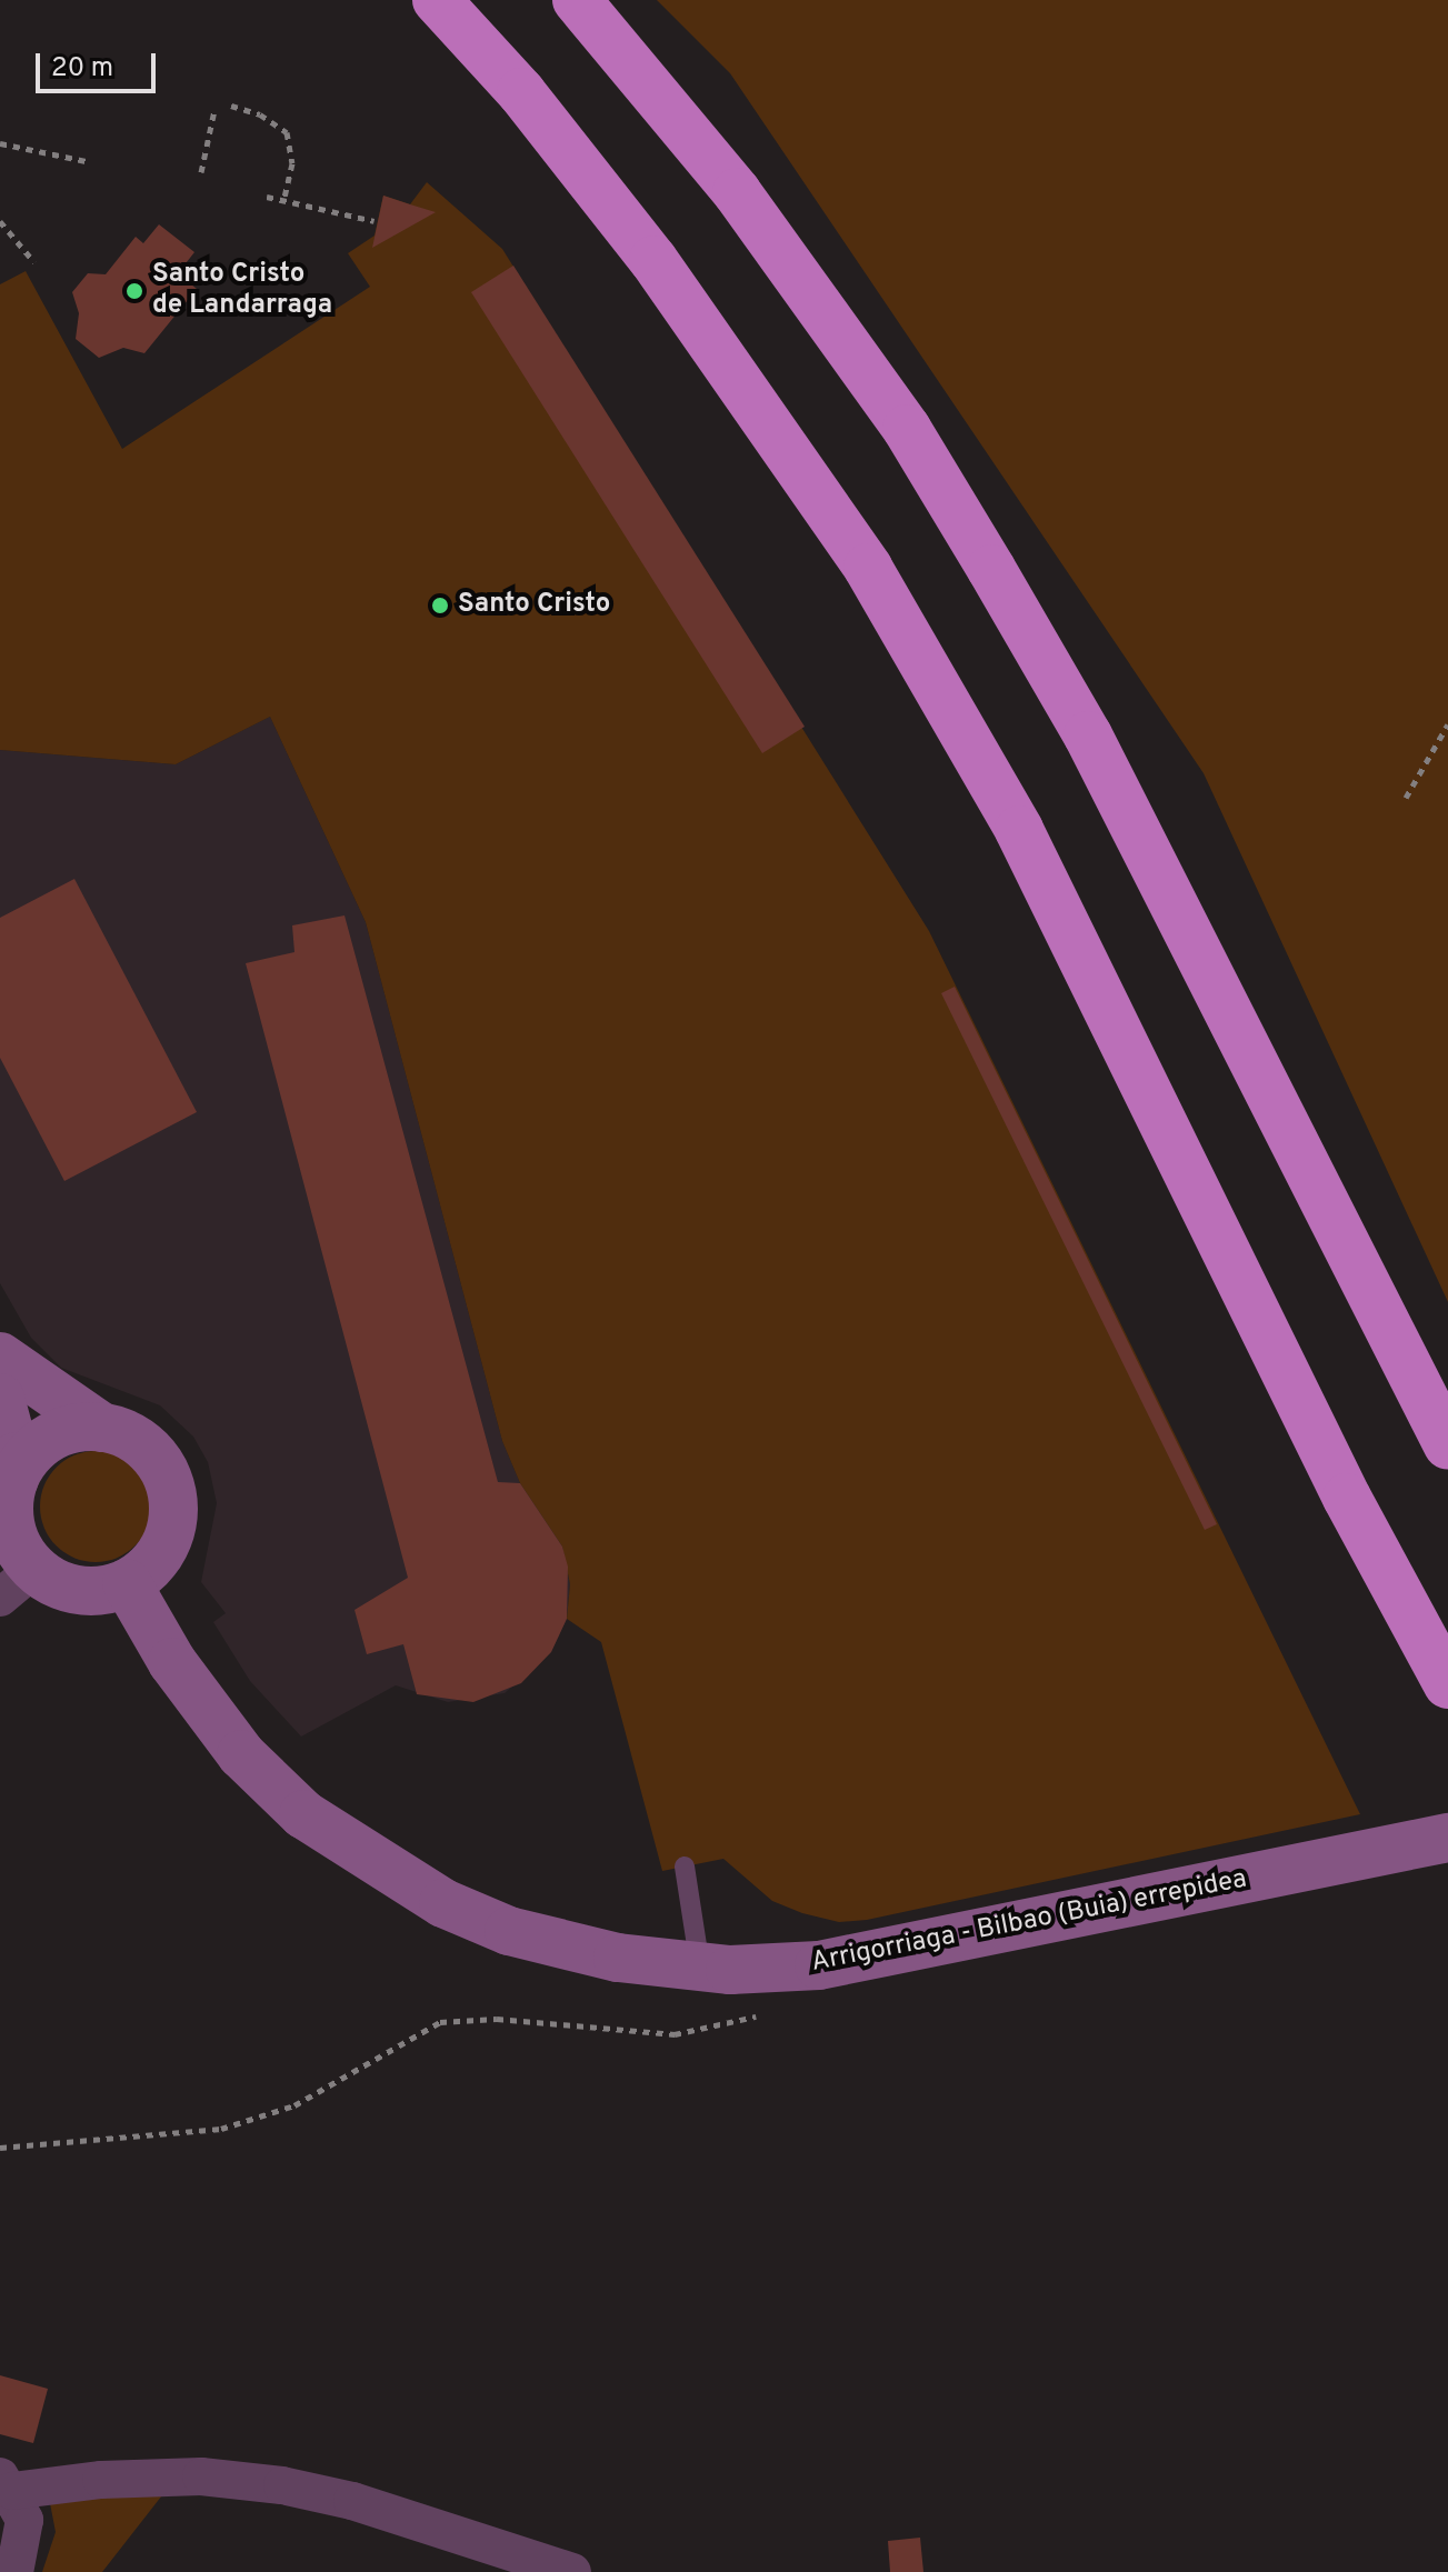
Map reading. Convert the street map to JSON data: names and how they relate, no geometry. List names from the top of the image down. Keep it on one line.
{"streets":{"street":["Arrigorriaga - Bilbao (Buia) errepidea"]},"places":["Santo Cristo de Landarraga","Santo Cristo"],"scale_bar":"20 m"}
